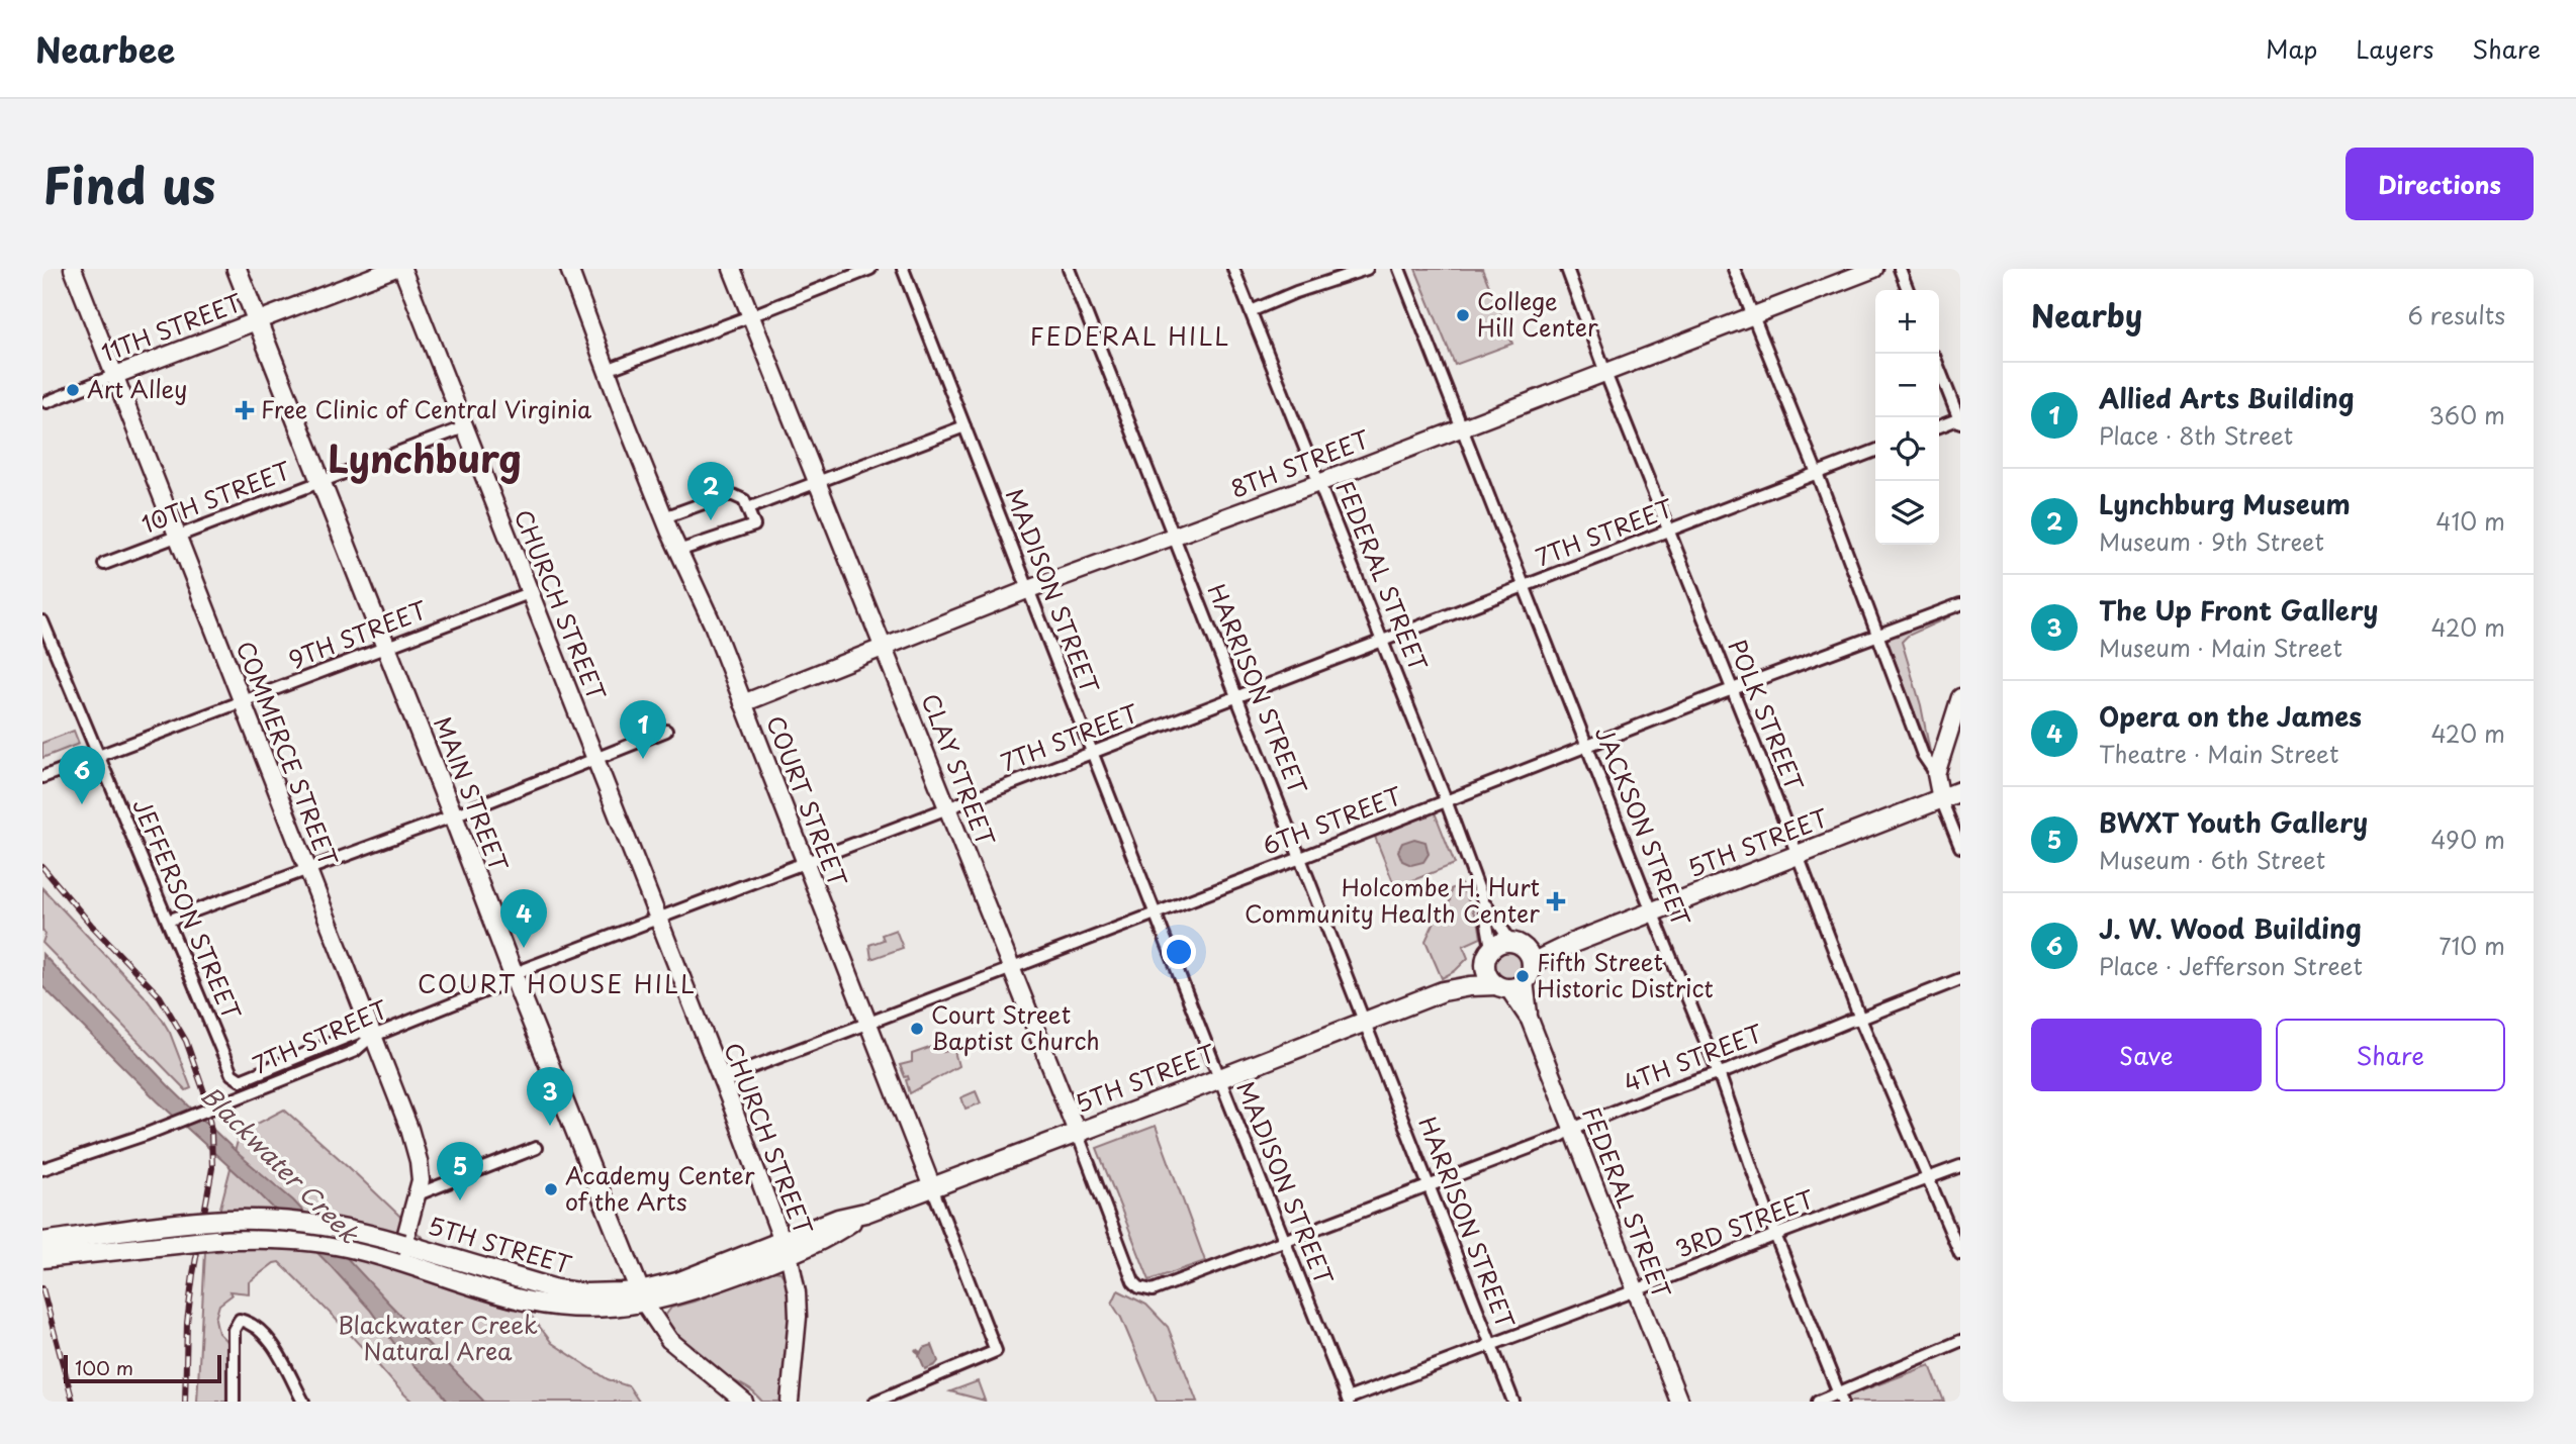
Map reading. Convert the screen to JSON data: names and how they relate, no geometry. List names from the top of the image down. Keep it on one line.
{"streets":{"main road":["MAIN STREET","5TH STREET"],"street":["11TH STREET","8TH STREET","10TH STREET","7TH STREET","FEDERAL STREET","MADISON STREET","CHURCH STREET","9TH STREET","HARRISON STREET","POLK STREET","COMMERCE STREET","CLAY STREET","COURT STREET","6TH STREET","JACKSON STREET","JEFFERSON STREET","4TH STREET","3RD STREET"]},"crossings":[["11TH STREET","COMMERCE STREET"],["11TH STREET","MAIN STREET"],["8TH STREET","FEDERAL STREET"],["8TH STREET","MADISON STREET"],["8TH STREET","HARRISON STREET"],["8TH STREET","POLK STREET"],["8TH STREET","CLAY STREET"],["8TH STREET","COURT STREET"],["8TH STREET","JACKSON STREET"],["10TH STREET","CHURCH STREET"],["10TH STREET","COMMERCE STREET"],["10TH STREET","MAIN STREET"],["7TH STREET","FEDERAL STREET"],["7TH STREET","MADISON STREET"],["7TH STREET","CHURCH STREET"],["7TH STREET","HARRISON STREET"],["7TH STREET","POLK STREET"],["7TH STREET","COMMERCE STREET"],["7TH STREET","CLAY STREET"],["7TH STREET","MAIN STREET"],["7TH STREET","COURT STREET"],["7TH STREET","JACKSON STREET"],["7TH STREET","JEFFERSON STREET"],["FEDERAL STREET","6TH STREET"],["FEDERAL STREET","5TH STREET"],["FEDERAL STREET","4TH STREET"],["FEDERAL STREET","3RD STREET"],["MADISON STREET","6TH STREET"],["MADISON STREET","5TH STREET"],["MADISON STREET","4TH STREET"],["MADISON STREET","3RD STREET"],["CHURCH STREET","9TH STREET"],["CHURCH STREET","6TH STREET"],["CHURCH STREET","5TH STREET"],["9TH STREET","COMMERCE STREET"],["9TH STREET","MAIN STREET"],["9TH STREET","JEFFERSON STREET"],["HARRISON STREET","6TH STREET"],["HARRISON STREET","5TH STREET"],["HARRISON STREET","4TH STREET"],["HARRISON STREET","3RD STREET"],["POLK STREET","6TH STREET"],["POLK STREET","5TH STREET"],["POLK STREET","4TH STREET"],["POLK STREET","3RD STREET"],["COMMERCE STREET","5TH STREET"],["COMMERCE STREET","JEFFERSON STREET"],["CLAY STREET","6TH STREET"],["CLAY STREET","5TH STREET"],["CLAY STREET","4TH STREET"],["MAIN STREET","5TH STREET"],["COURT STREET","6TH STREET"],["COURT STREET","5TH STREET"],["6TH STREET","JACKSON STREET"],["JACKSON STREET","5TH STREET"],["JACKSON STREET","4TH STREET"],["JACKSON STREET","3RD STREET"]],"districts":["FEDERAL HILL","Lynchburg","COURT HOUSE HILL"],"water":["Blackwater Creek"],"parks":["Blackwater Creek Natural Area"],"places":{"other":["College Hill Center","Art Alley","Fifth Street Historic District","Court Street Baptist Church","Academy Center of the Arts"],"health":["Free Clinic of Central Virginia","Holcombe H. Hurt Community Health Center"]},"scale_bar":"100 m","page":{"header":"Nearbee","nav":["Map","Layers","Share"],"title":"Find us","buttons":["Directions",["Save","Share"]],"heading":["Nearby","6 results"],"map_buttons":["+","−"],"list":[{"mark":"1","name":"Allied Arts Building","note":"Place · 8th Street","value":"360 m"},{"mark":"2","name":"Lynchburg Museum","note":"Museum · 9th Street","value":"410 m"},{"mark":"3","name":"The Up Front Gallery","note":"Museum · Main Street","value":"420 m"},{"mark":"4","name":"Opera on the James","note":"Theatre · Main Street","value":"420 m"},{"mark":"5","name":"BWXT Youth Gallery","note":"Museum · 6th Street","value":"490 m"},{"mark":"6","name":"J. W. Wood Building","note":"Place · Jefferson Street","value":"710 m"}],"pins":["2","1","6","4","3","5"],"scale":"100 m"}}
